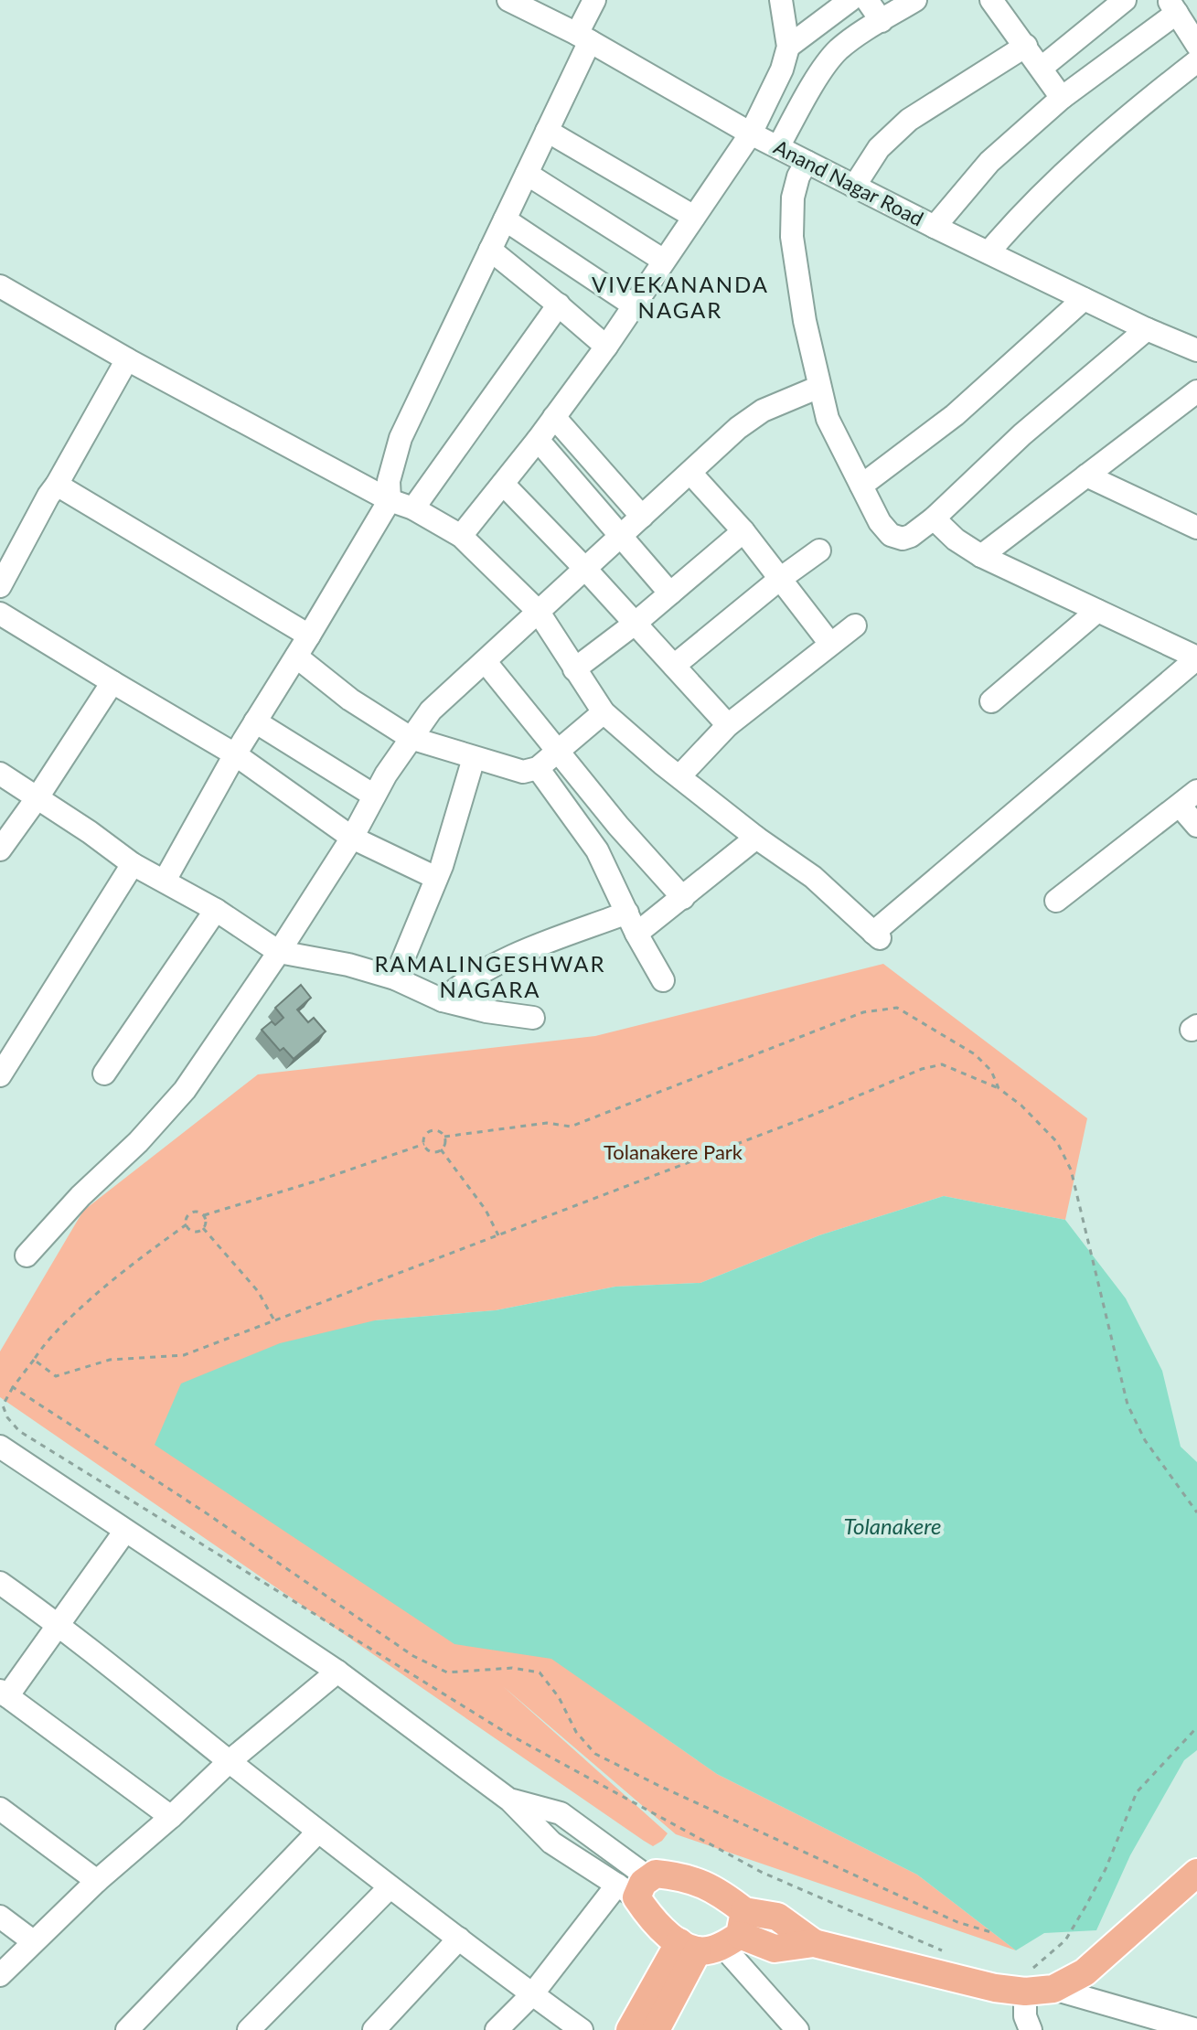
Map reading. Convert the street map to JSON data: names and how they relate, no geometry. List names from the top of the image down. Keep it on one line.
{"streets":{"street":["Anand Nagar Road"]},"districts":["VIVEKANANDA NAGAR","RAMALINGESHWAR NAGARA"],"water":["Tolanakere"],"parks":["Tolanakere Park"]}
